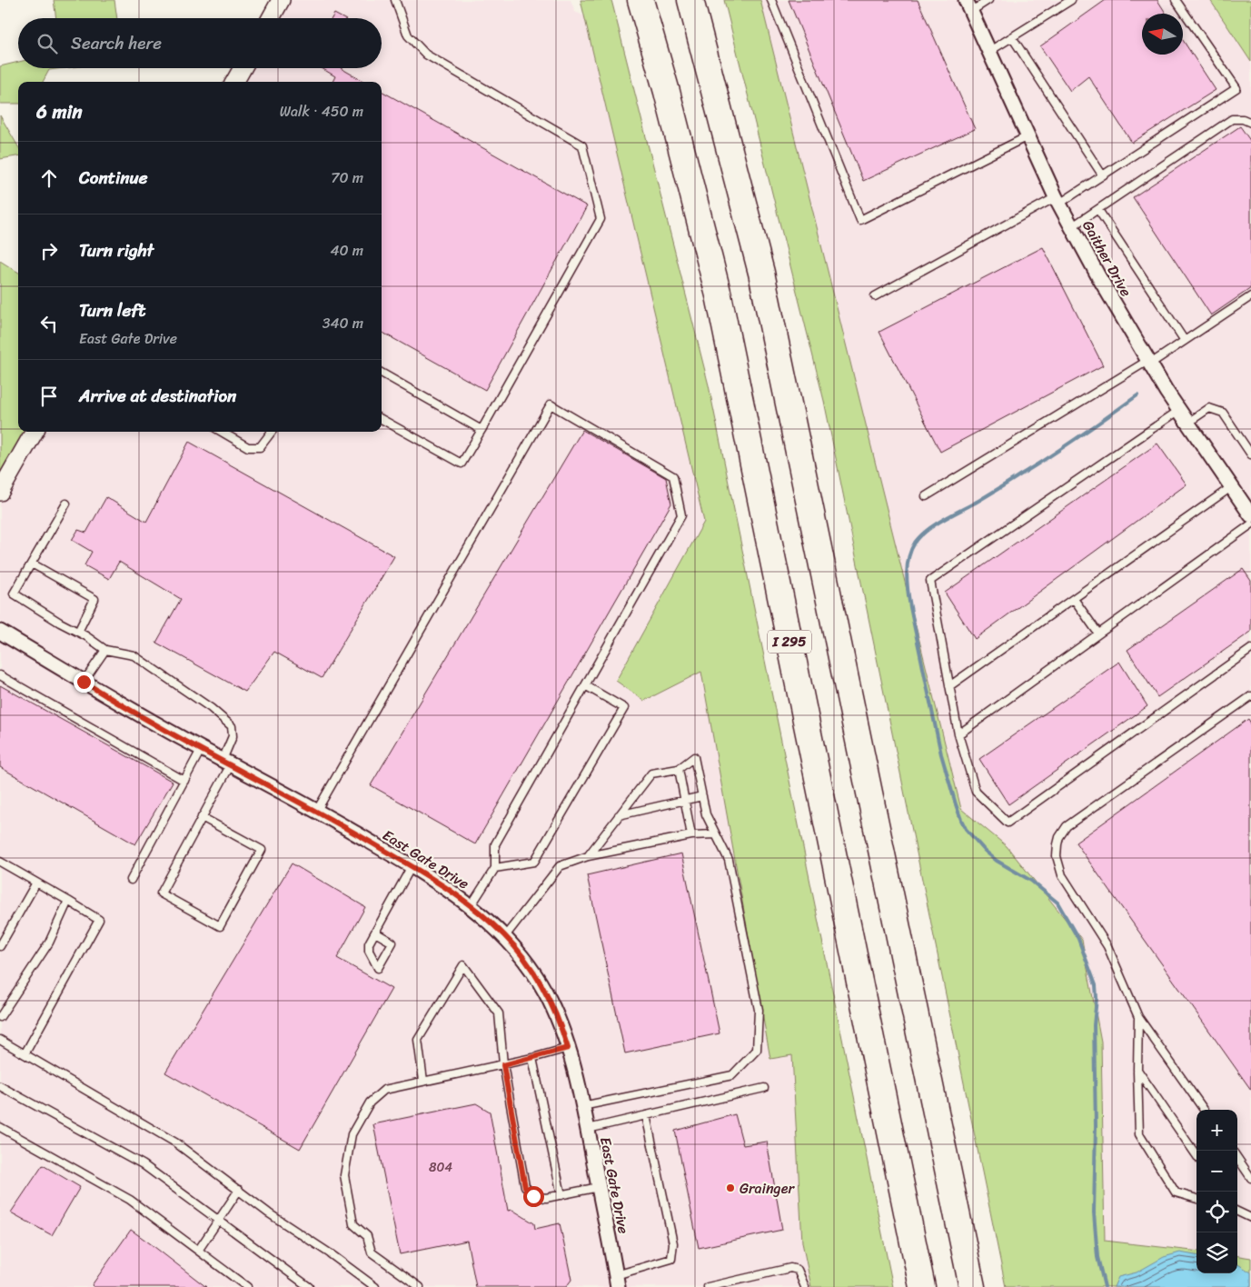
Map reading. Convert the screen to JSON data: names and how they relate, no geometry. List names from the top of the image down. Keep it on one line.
{"streets":{"highway":["I 295"],"street":["Gaither Drive","East Gate Drive"]},"places":["Grainger"],"house_numbers":["804"],"north":"left","page":{"search":"Search here","heading":["6 min","Walk · 450 m"],"list":[["Continue","70 m"],["Turn right","40 m"],["Turn left","East Gate Drive","340 m"],"Arrive at destination"],"map_buttons":["+","−"]}}
